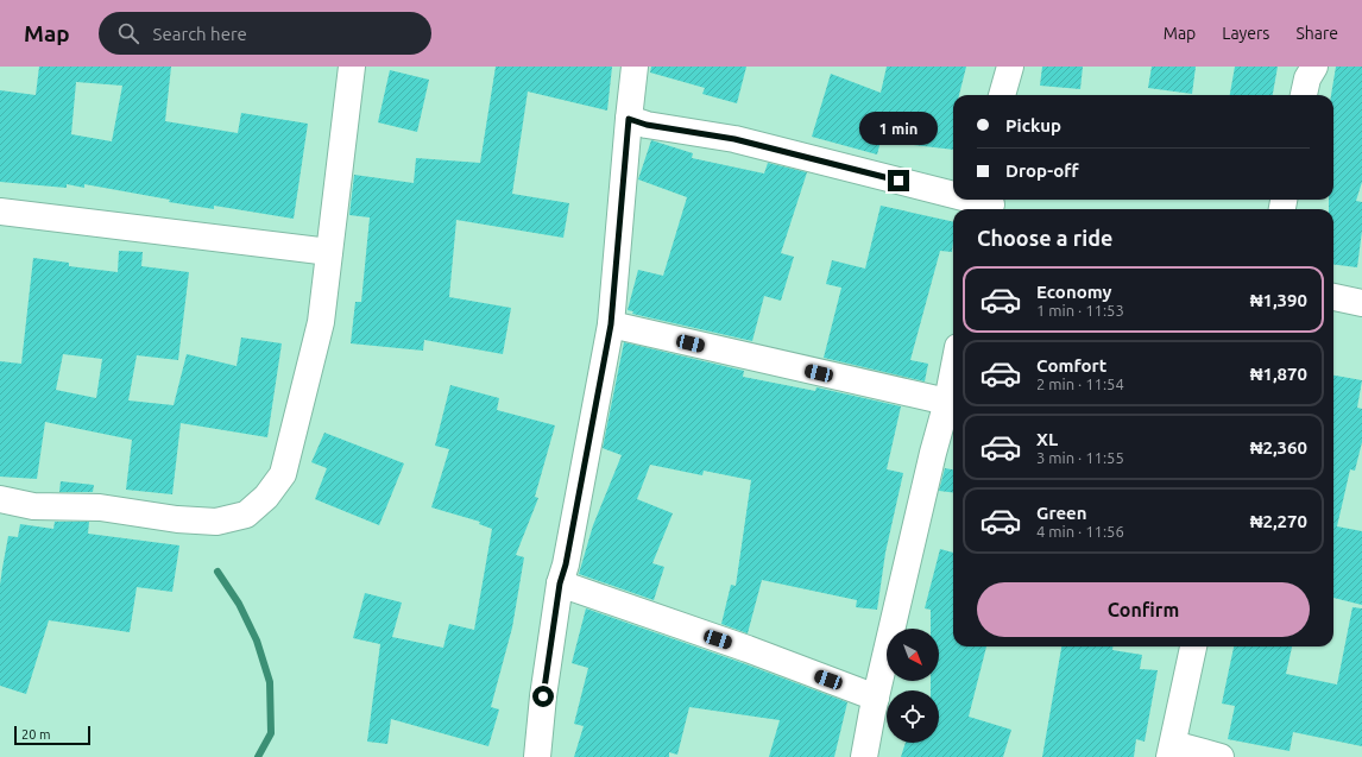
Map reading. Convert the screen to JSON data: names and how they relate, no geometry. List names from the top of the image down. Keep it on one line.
{"scale_bar":"20 m","north":"bottom right","page":{"header":"Map","search":"Search here","nav":["Map","Layers","Share"],"banner":["Pickup","Drop-off"],"bubble":"1 min","heading":"Choose a ride","list":[{"name":"Economy","note":"1 min · 11:53","value":"₦1,390"},{"name":"Comfort","note":"2 min · 11:54","value":"₦1,870"},{"name":"XL","note":"3 min · 11:55","value":"₦2,360"},{"name":"Green","note":"4 min · 11:56","value":"₦2,270"}],"buttons":"Confirm","scale":"20 m"}}
